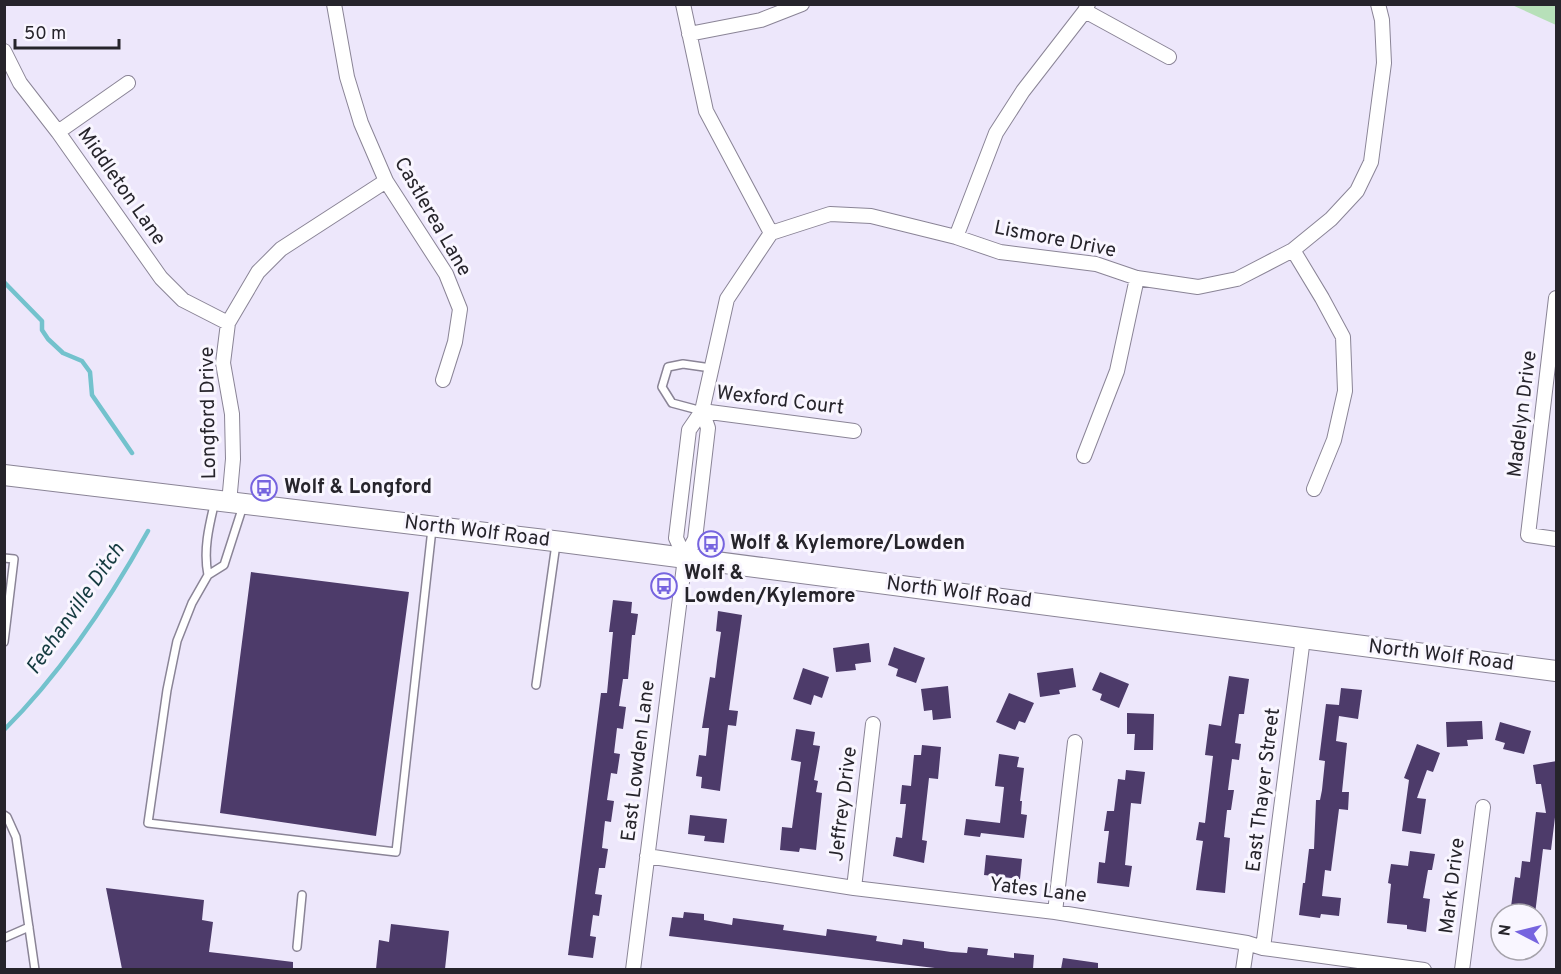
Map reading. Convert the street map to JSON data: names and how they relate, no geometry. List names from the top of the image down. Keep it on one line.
{"streets":{"main road":["North Wolf Road"],"street":["Middleton Lane","Castlerea Lane","Lismore Drive","Wexford Court","Longford Drive","Madelyn Drive","East Lowden Lane","East Thayer Street","Jeffrey Drive","Mark Drive","Yates Lane"]},"crossings":[["Middleton Lane","Longford Drive"],["Castlerea Lane","Longford Drive"],["Wexford Court","East Lowden Lane"],["Longford Drive","North Wolf Road"],["North Wolf Road","East Lowden Lane"],["North Wolf Road","East Thayer Street"],["East Lowden Lane","Yates Lane"],["East Thayer Street","Yates Lane"],["Jeffrey Drive","Yates Lane"]],"water":["Feehanville Ditch"],"places":{"bus stop":["Wolf & Longford","Wolf & Kylemore/Lowden","Wolf & Lowden/Kylemore"]},"scale_bar":"50 m","north":"left"}
